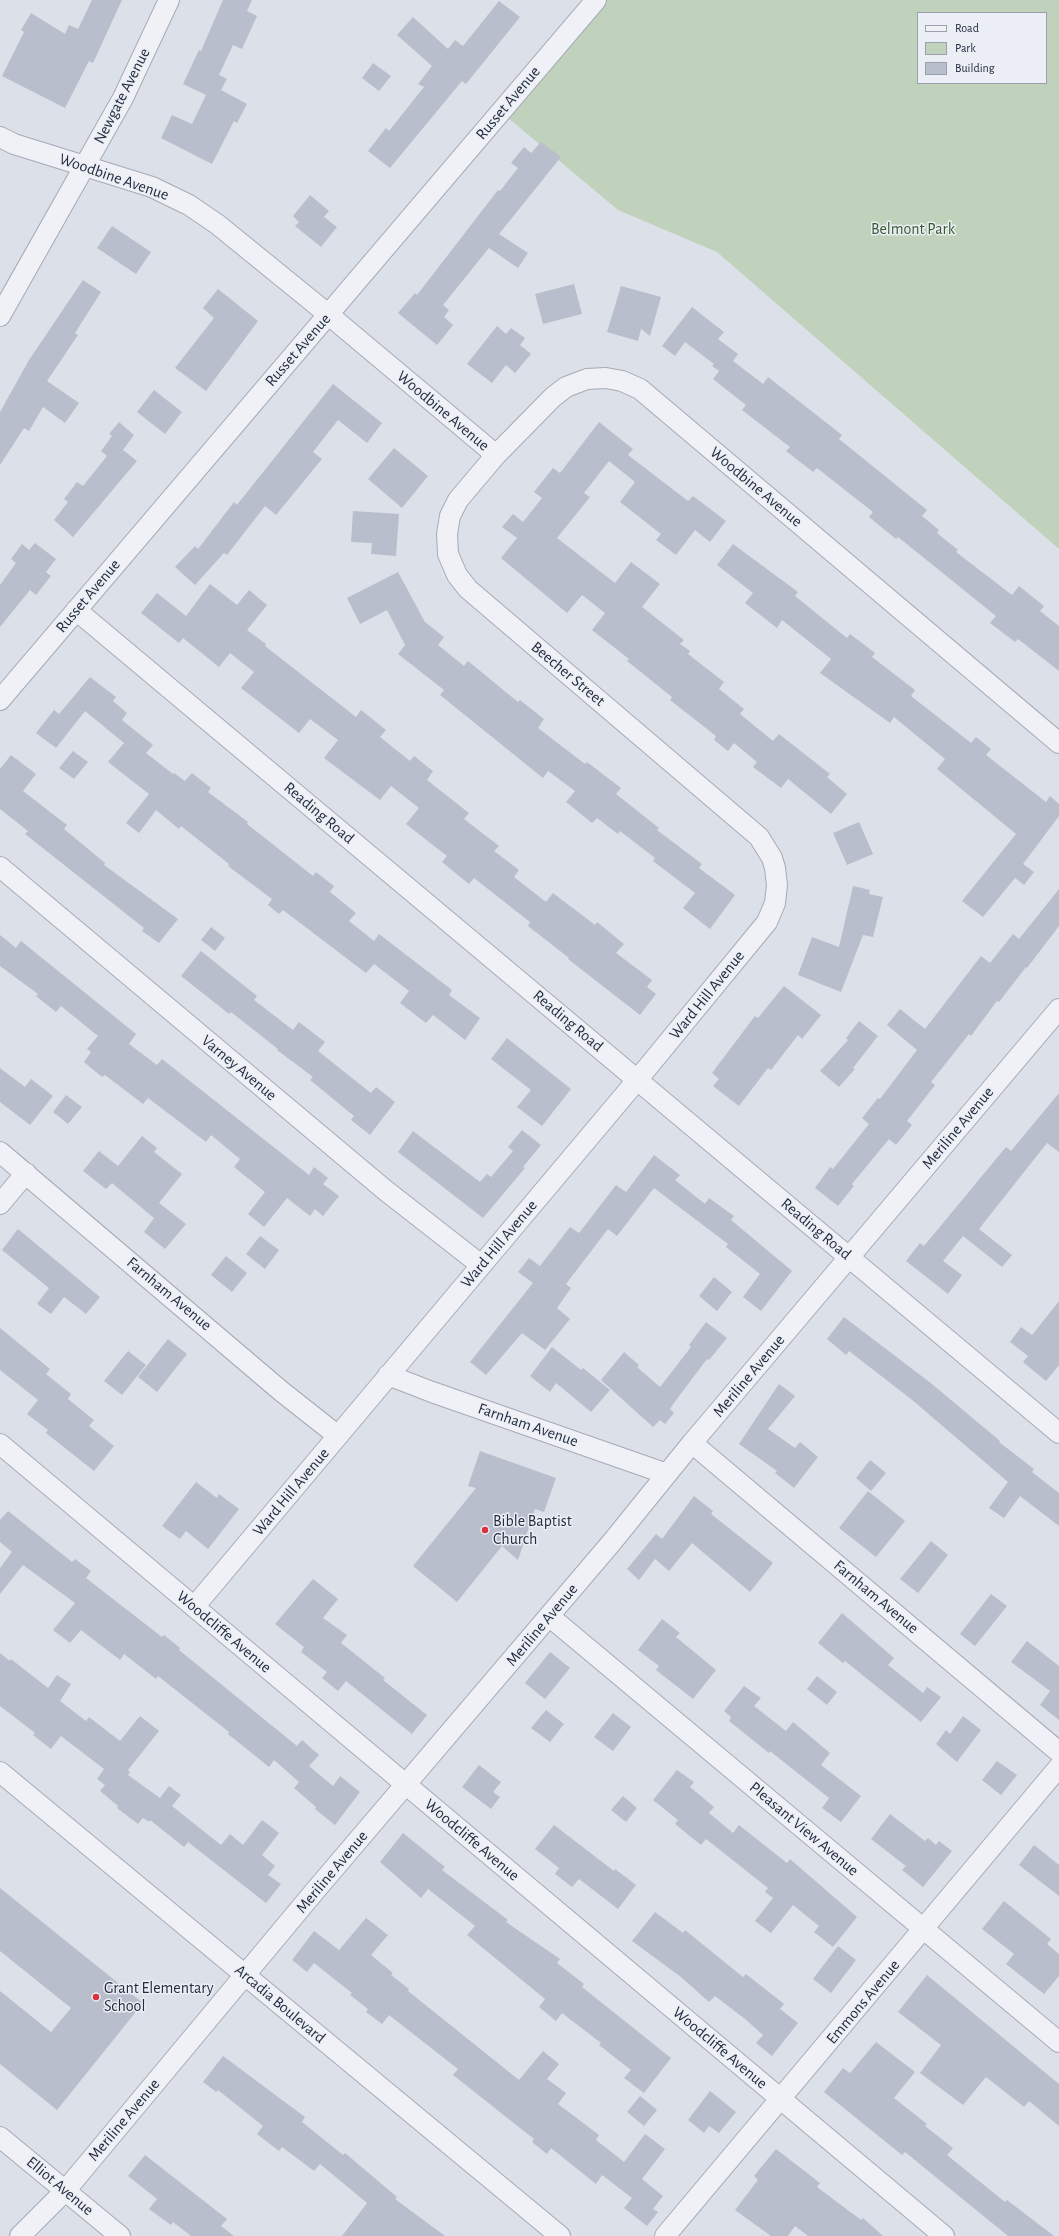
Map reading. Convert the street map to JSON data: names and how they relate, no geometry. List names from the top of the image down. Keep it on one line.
{"streets":{"street":["Newgate Avenue","Russet Avenue","Woodbine Avenue","Beecher Street","Reading Road","Ward Hill Avenue","Varney Avenue","Meriline Avenue","Farnham Avenue","Woodcliffe Avenue","Pleasant View Avenue","Emmons Avenue","Arcadia Boulevard","Elliot Avenue"]},"crossings":[["Newgate Avenue","Woodbine Avenue"],["Russet Avenue","Woodbine Avenue"],["Russet Avenue","Reading Road"],["Woodbine Avenue","Beecher Street"],["Beecher Street","Ward Hill Avenue"],["Reading Road","Ward Hill Avenue"],["Reading Road","Meriline Avenue"],["Ward Hill Avenue","Varney Avenue"],["Ward Hill Avenue","Farnham Avenue"],["Ward Hill Avenue","Woodcliffe Avenue"],["Meriline Avenue","Farnham Avenue"],["Meriline Avenue","Woodcliffe Avenue"],["Meriline Avenue","Pleasant View Avenue"],["Meriline Avenue","Arcadia Boulevard"],["Meriline Avenue","Elliot Avenue"],["Woodcliffe Avenue","Emmons Avenue"],["Pleasant View Avenue","Emmons Avenue"]],"parks":["Belmont Park"],"places":["Bible Baptist Church","Grant Elementary School"],"legend":["Road","Park","Building"]}
